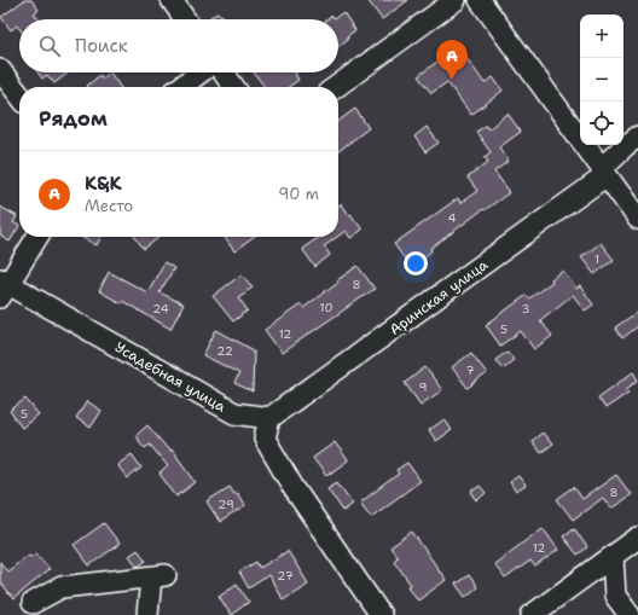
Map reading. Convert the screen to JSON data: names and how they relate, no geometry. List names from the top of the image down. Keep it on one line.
{"streets":{"street":["Аринская улица","Усадебная улица"]},"crossings":[["Аринская улица","Усадебная улица"]],"house_numbers":["4","1","8","10","24","3","5","12","22","7","9","5","8","29","12","27"],"page":{"map_buttons":["+","−"],"search":"Поиск","pins":"A","heading":"Рядом","list":[{"mark":"A","name":"K&K","note":"Место","value":"90 m"}]}}
